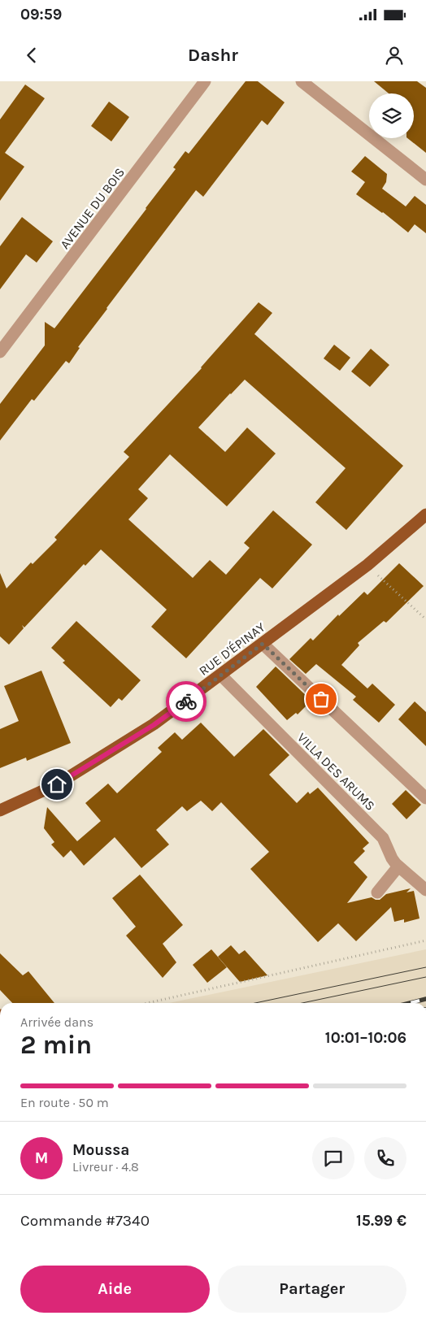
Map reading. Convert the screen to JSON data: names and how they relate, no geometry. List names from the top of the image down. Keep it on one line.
{"streets":{"main road":["RUE D'ÉPINAY"],"street":["AVENUE DU BOIS","VILLA DES ARUMS"]},"crossings":[["RUE D'ÉPINAY","VILLA DES ARUMS"]],"page":{"status":"09:59","header":"Dashr","heading":["2 min","Arrivée dans","10:01–10:06"],"panel":["Moussa","Livreur · 4.8","Commande #7340","15.99 €"],"bar":"En route · 50 m","round":"M","buttons":["Aide","Partager"]}}
